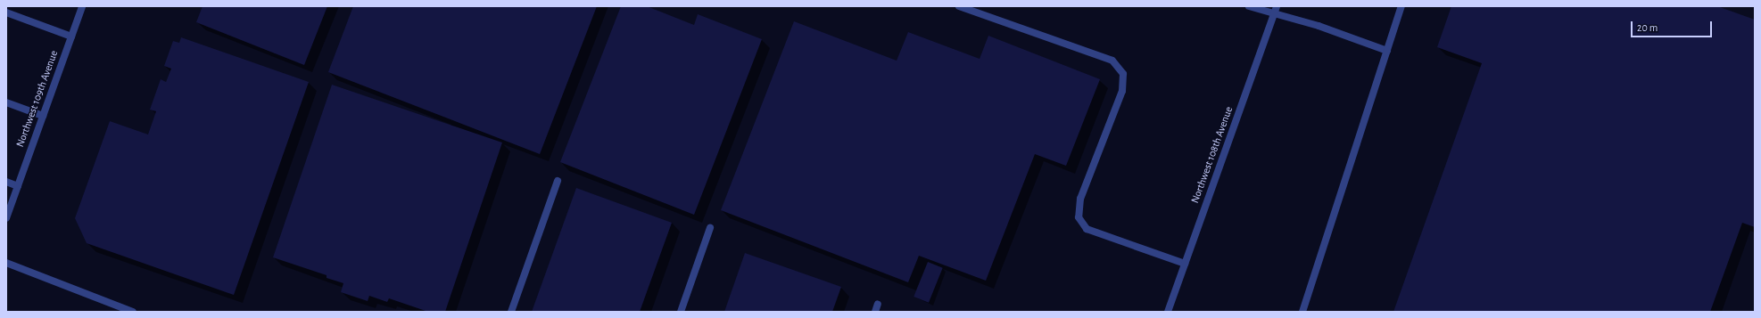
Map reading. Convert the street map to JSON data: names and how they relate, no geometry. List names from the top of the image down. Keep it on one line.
{"streets":{"street":["Northwest 109th Avenue","Northwest 108th Avenue"]},"scale_bar":"20 m"}
